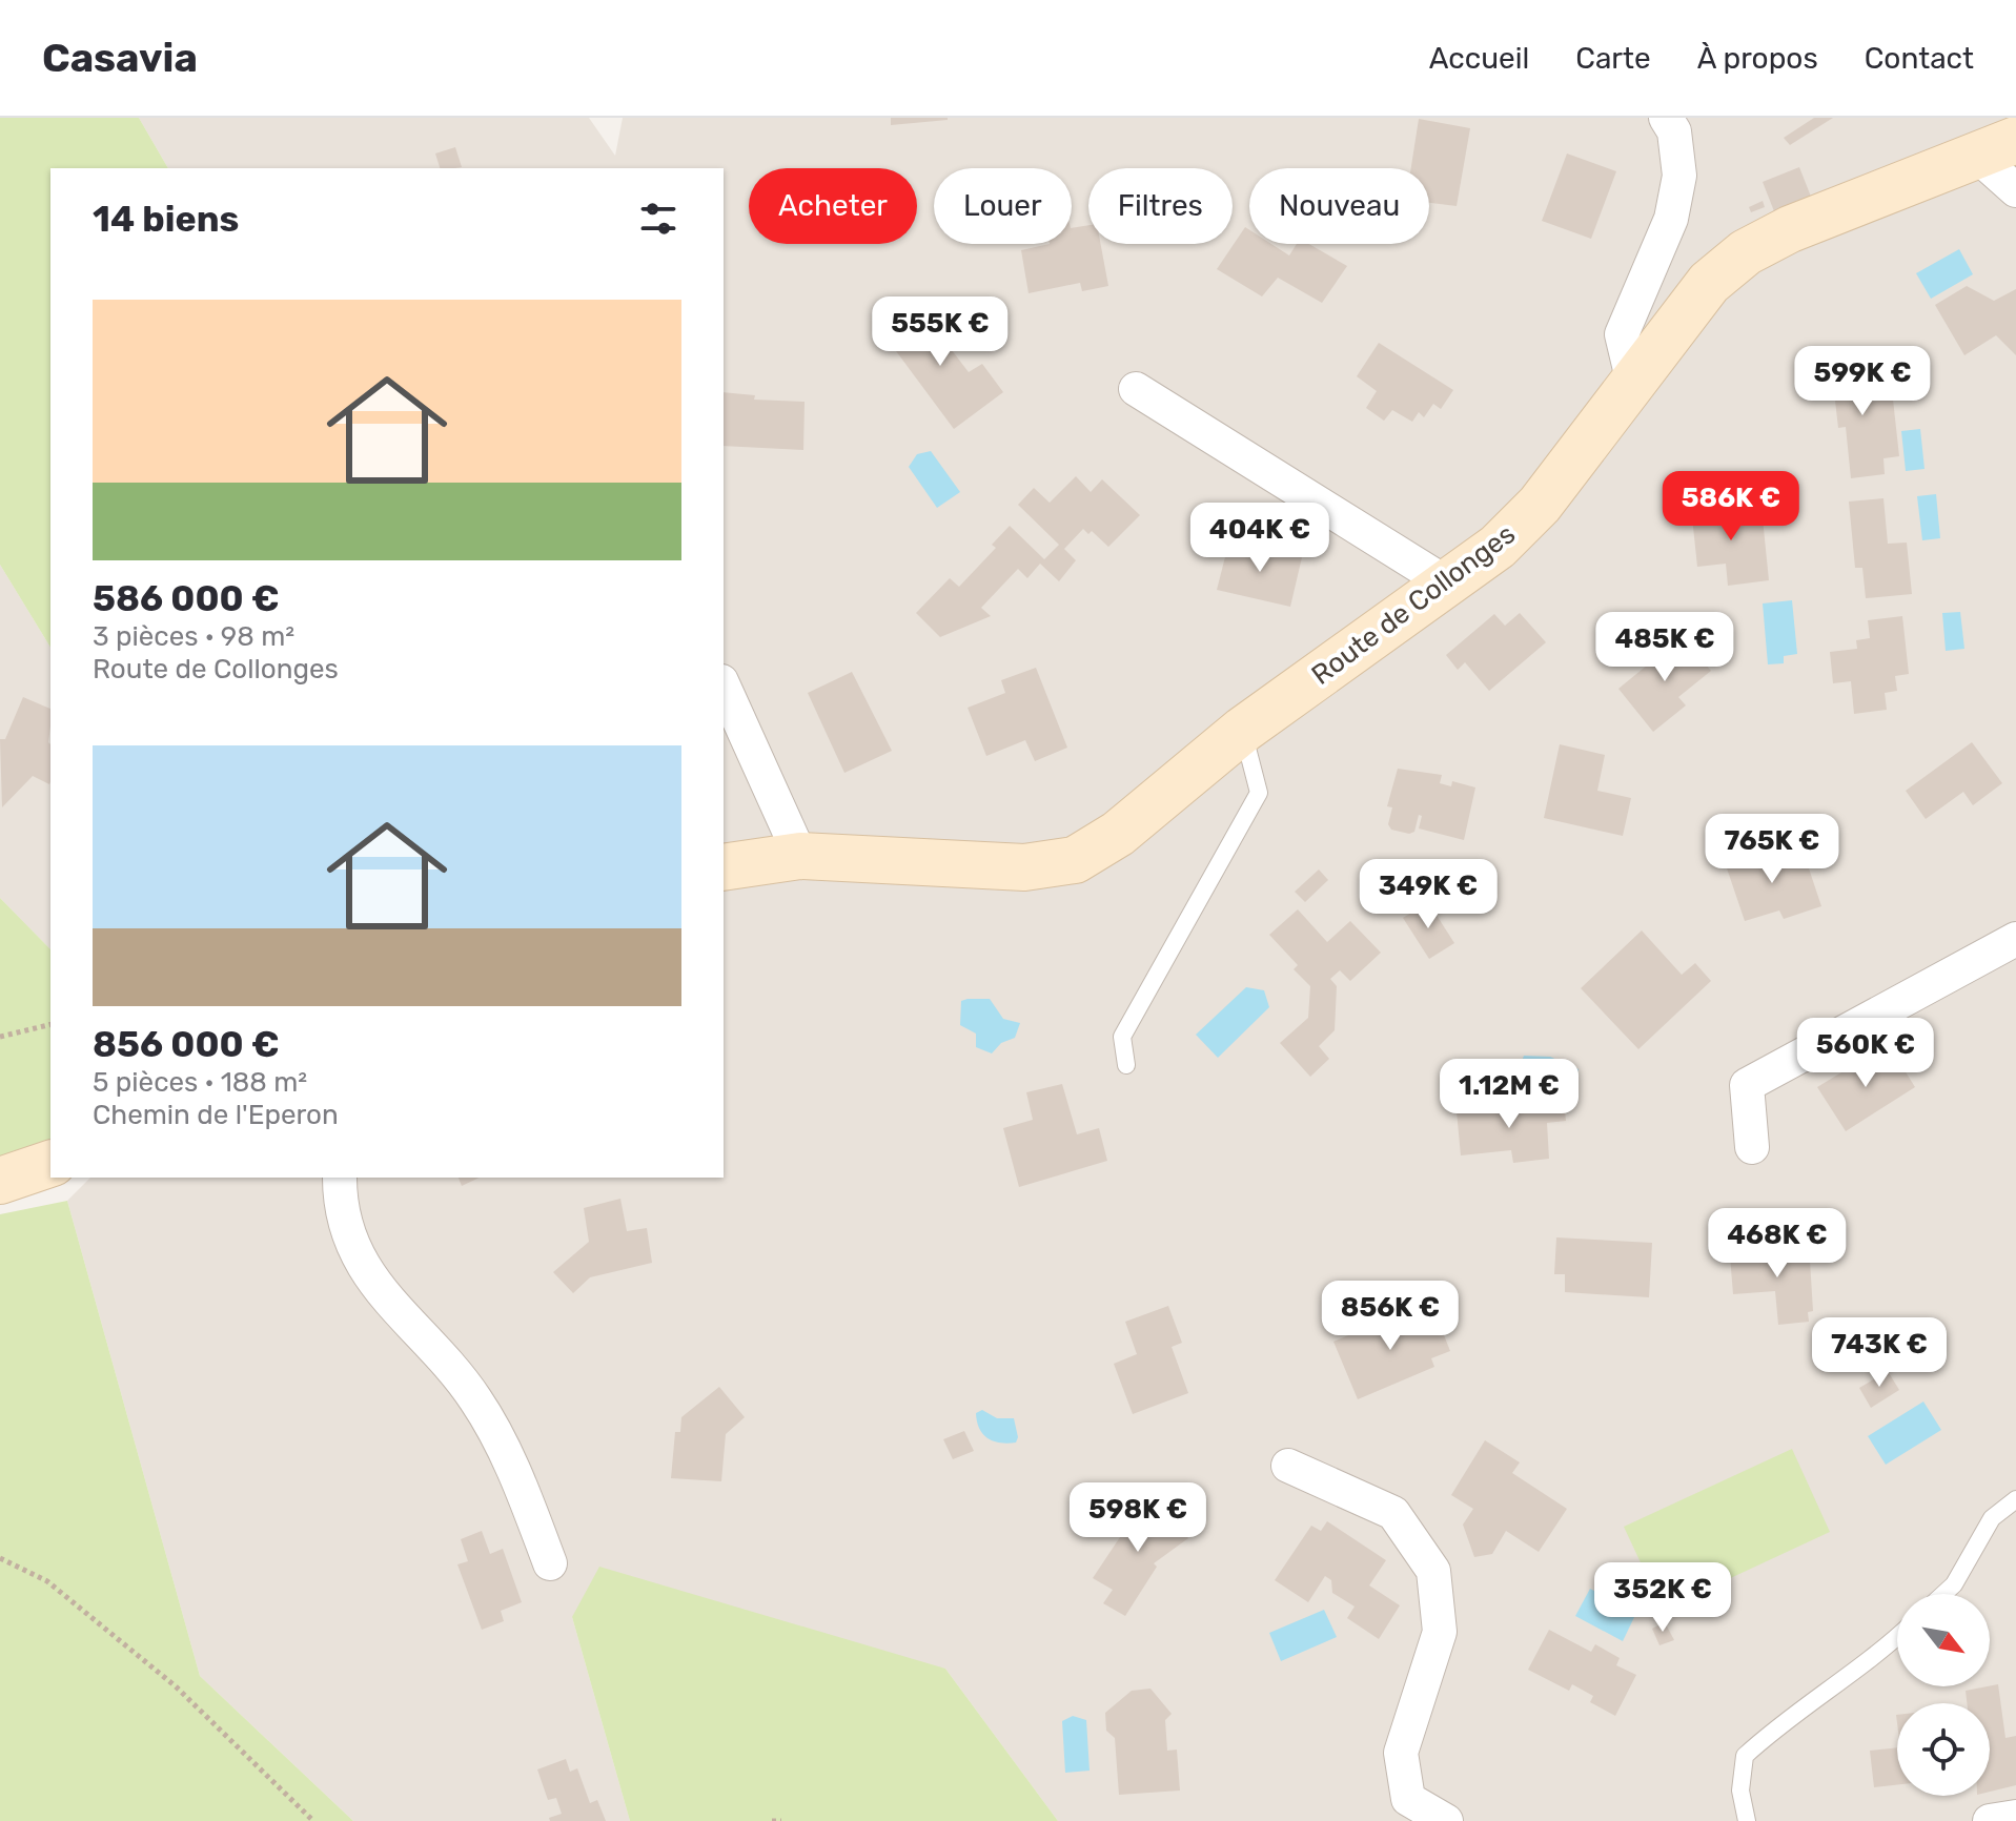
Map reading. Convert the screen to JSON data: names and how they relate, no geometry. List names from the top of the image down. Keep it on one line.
{"streets":{"main road":["Route de Collonges"]},"north":"bottom right","page":{"header":"Casavia","nav":["Accueil","Carte","À propos","Contact"],"chip":["Acheter","Louer","Filtres","Nouveau"],"heading":"14 biens","list":[{"name":"586 000 €","note":"3 pièces · 98 m² · Route de Collonges"},{"name":"856 000 €","note":"5 pièces · 188 m² · Chemin de l'Eperon"}],"price":["555K €","599K €","586K €","404K €","485K €","765K €","349K €","560K €","1.12M €","468K €","856K €","743K €","598K €","352K €"]}}
